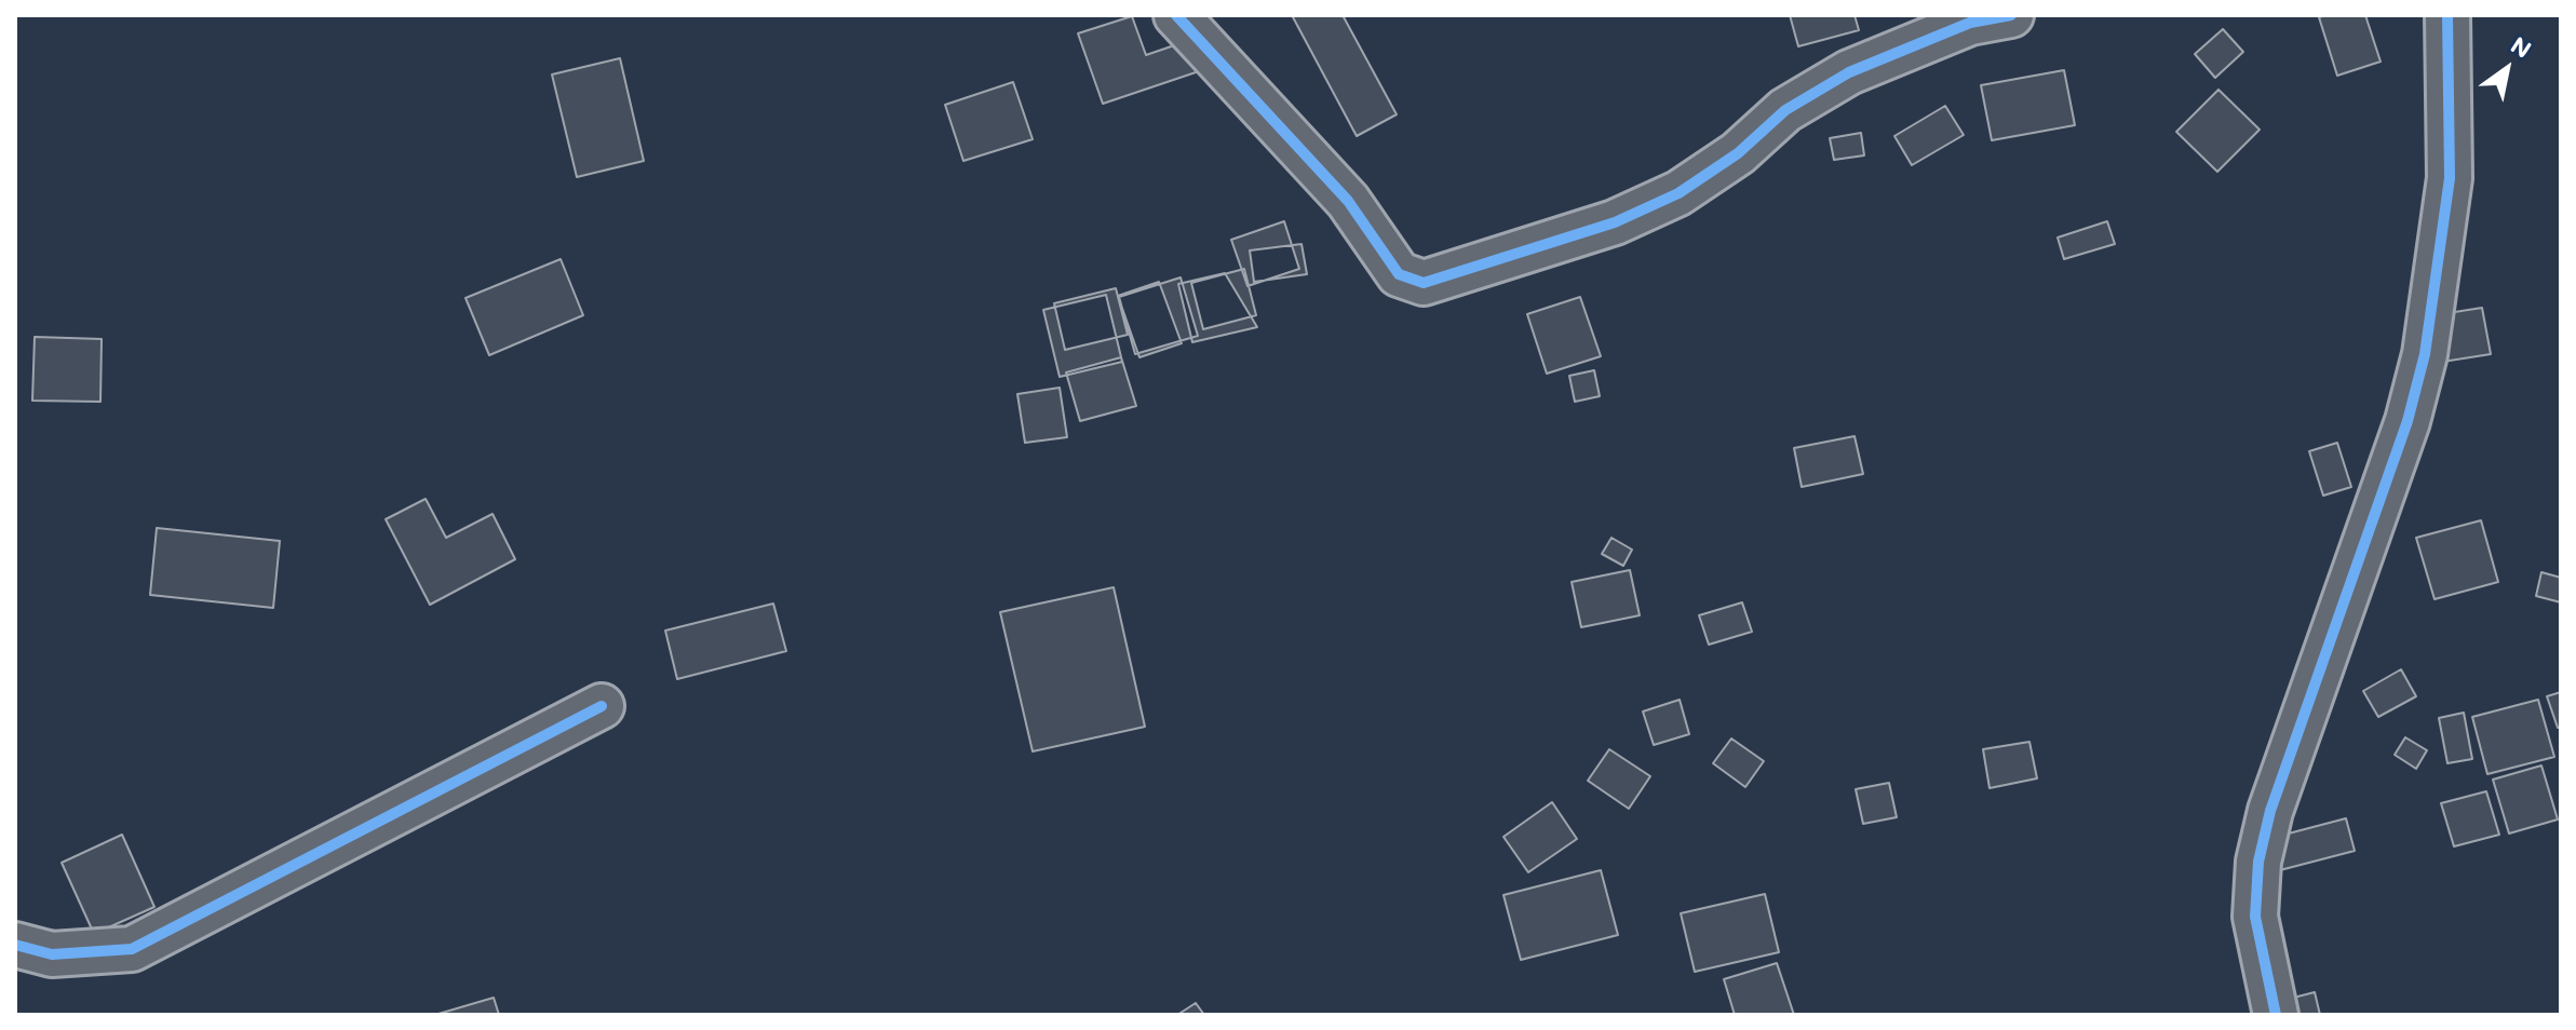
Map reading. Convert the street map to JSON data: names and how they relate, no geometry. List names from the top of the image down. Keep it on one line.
{"north":"top right"}
